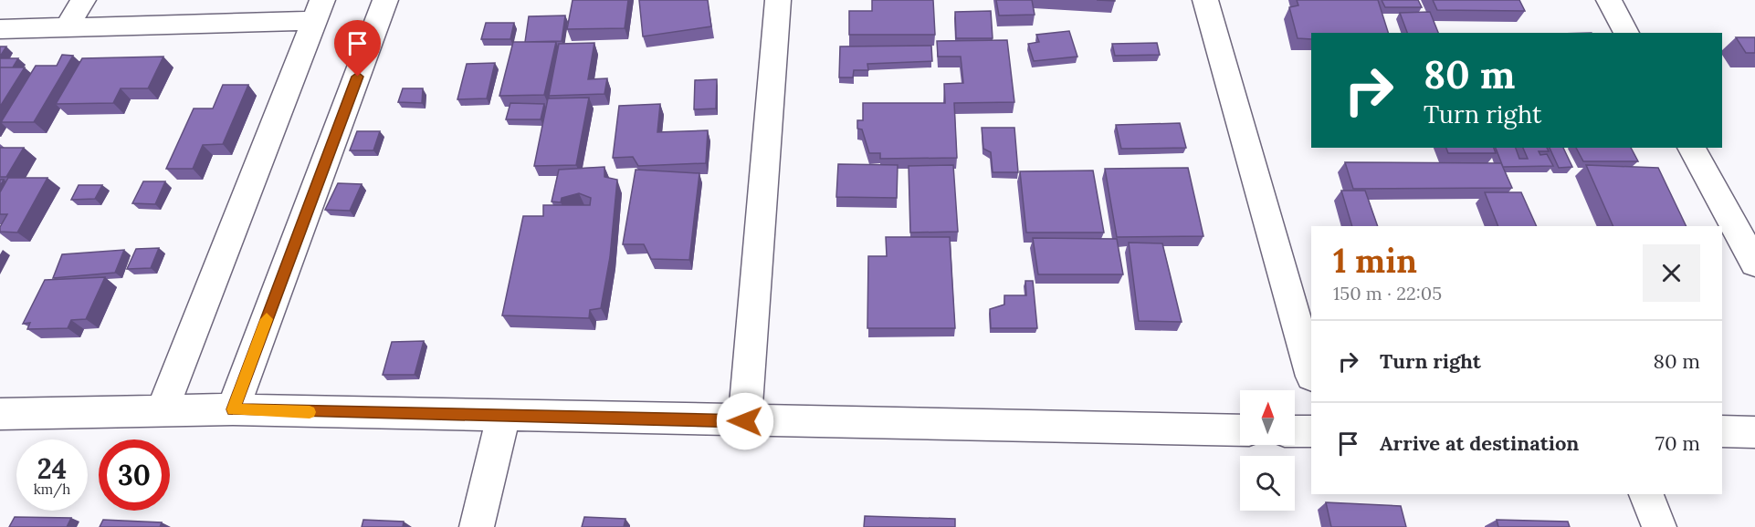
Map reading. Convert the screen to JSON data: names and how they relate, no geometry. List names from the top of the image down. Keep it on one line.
{"north":"top","page":{"turn":["80 m","Turn right"],"heading":["1 min","150 m · 22:05"],"list":[{"name":"Turn right","value":"80 m"},{"name":"Arrive at destination","value":"70 m"}],"speed":"24 km/h","limit":"30"}}
